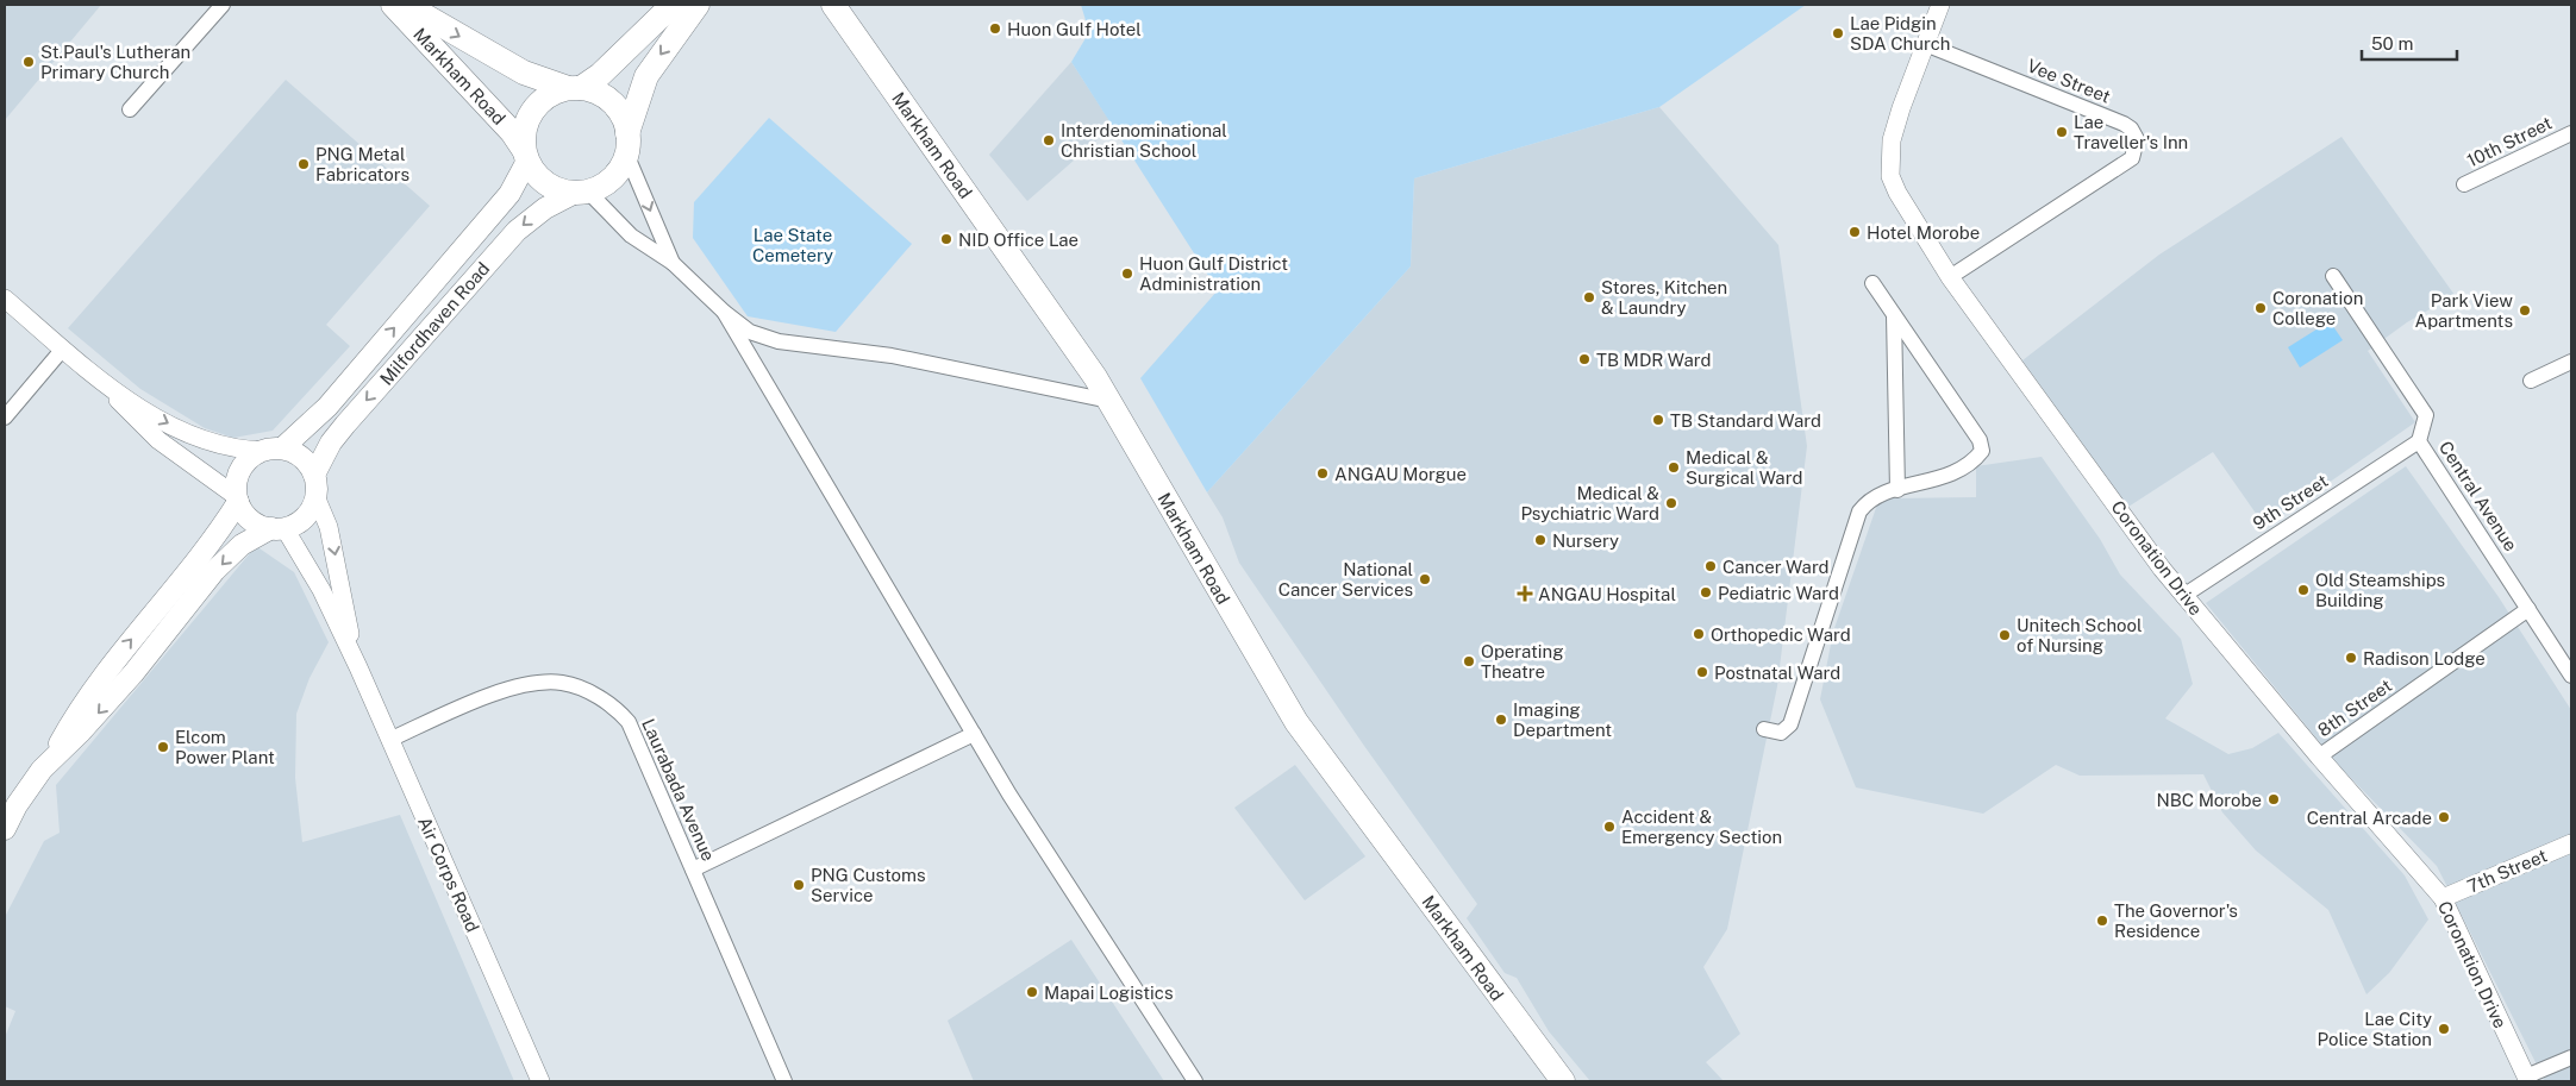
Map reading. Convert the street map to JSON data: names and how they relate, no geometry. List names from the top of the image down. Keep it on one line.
{"streets":{"main road":["Markham Road","Milfordhaven Road"],"street":["Vee Street","10th Street","Central Avenue","9th Street","Coronation Drive","8th Street","Laurabada Avenue","7th Street","Air Corps Road"]},"crossings":[["Markham Road","Milfordhaven Road"],["Vee Street","Coronation Drive"],["Milfordhaven Road","Air Corps Road"],["Central Avenue","9th Street"],["Central Avenue","8th Street"],["9th Street","Coronation Drive"],["Coronation Drive","8th Street"],["Coronation Drive","7th Street"],["Laurabada Avenue","Air Corps Road"]],"parks":["Lae State Cemetery"],"places":{"other":["Huon Gulf Hotel","Lae Pidgin SDA Church","St.Paul's Lutheran Primary Church","Lae Traveller's Inn","Interdenominational Christian School","PNG Metal Fabricators","Hotel Morobe","NID Office Lae","Huon Gulf District Administration","Stores, Kitchen & Laundry","Coronation College","Park View Apartments","TB MDR Ward","TB Standard Ward","Medical & Surgical Ward","ANGAU Morgue","Medical & Psychiatric Ward","Nursery","Cancer Ward","National Cancer Services","Old Steamships Building","Pediatric Ward","Orthopedic Ward","Unitech School of Nursing","Radison Lodge","Operating Theatre","Postnatal Ward","Imaging Department","Elcom Power Plant","NBC Morobe","Central Arcade","Accident & Emergency Section","PNG Customs Service","The Governor's Residence","Mapai Logistics","Lae City Police Station"],"health":["ANGAU Hospital"]},"scale_bar":"50 m"}
